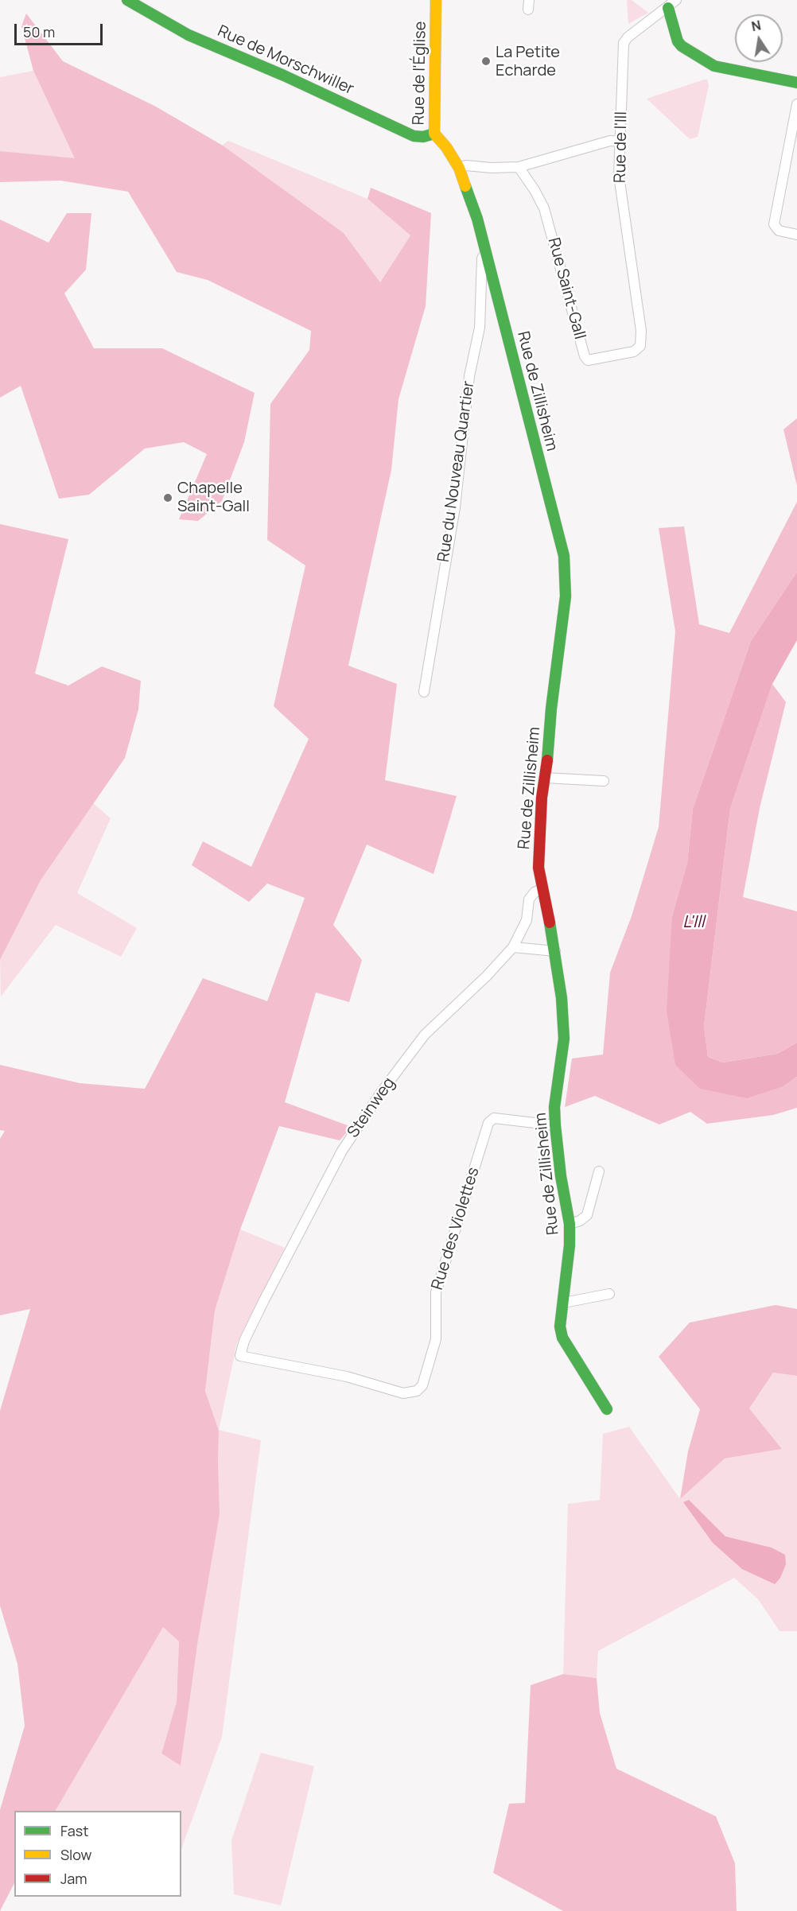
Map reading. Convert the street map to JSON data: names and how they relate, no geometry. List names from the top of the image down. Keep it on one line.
{"streets":{"street":["Rue de Morschwiller","Rue de l'Église","Rue de l'Ill","Rue Saint-Gall","Rue de Zillisheim","Rue du Nouveau Quartier","Steinweg","Rue des Violettes"]},"crossings":[["Rue de Morschwiller","Rue de l'Église"],["Rue de l'Église","Rue de Zillisheim"],["Rue de l'Ill","Rue Saint-Gall"],["Rue de Zillisheim","Rue du Nouveau Quartier"],["Rue de Zillisheim","Steinweg"],["Rue de Zillisheim","Rue des Violettes"],["Steinweg","Rue des Violettes"]],"water":["L'Ill"],"places":["La Petite Echarde","Chapelle Saint-Gall"],"legend":["Fast","Slow","Jam"],"scale_bar":"50 m","north":"top"}
